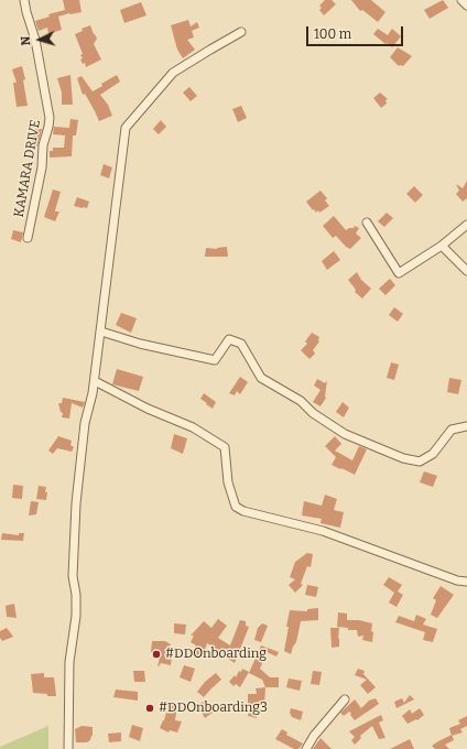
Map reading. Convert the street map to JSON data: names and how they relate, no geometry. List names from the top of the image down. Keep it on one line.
{"streets":{"street":["KAMARA DRIVE"]},"places":["#DDOnboarding","#DDOnboarding3"],"scale_bar":"100 m","north":"left"}
